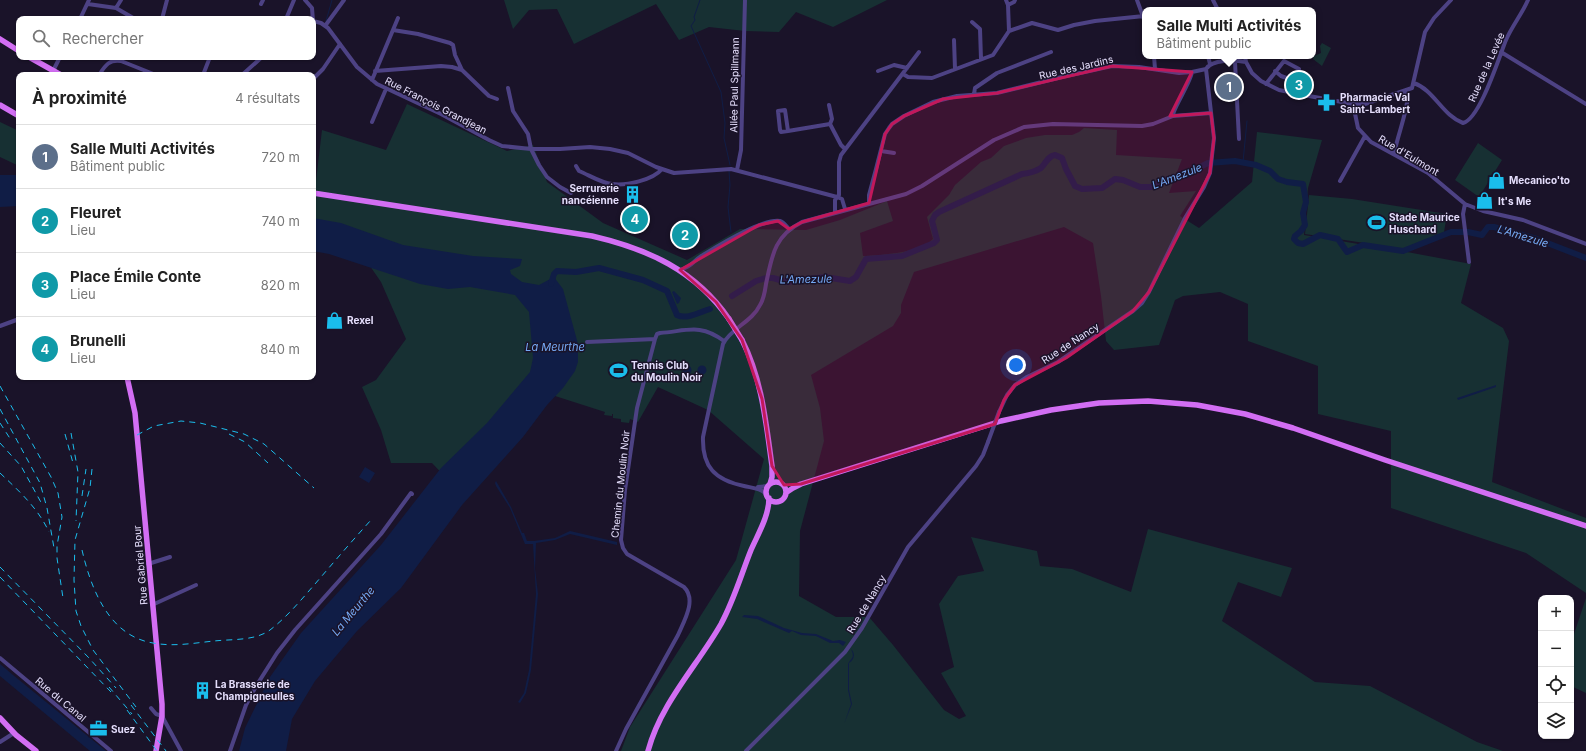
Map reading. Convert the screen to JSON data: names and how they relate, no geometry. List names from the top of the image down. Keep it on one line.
{"streets":{"main road":["Rue Gabriel Bour"],"street":["Rue des Jardins","Rue de la Levée","Allée Paul Spillmann","Rue François Grandjean","Rue d'Eulmont","Rue de Nancy","Chemin du Moulin Noir","Rue du Canal"]},"crossings":[["Rue des Jardins","Rue de Nancy"],["Allée Paul Spillmann","Rue François Grandjean"]],"water":["L'Amezule","La Meurthe"],"places":{"pharmacy":["Pharmacie Val Saint-Lambert"],"shop":["Mecanico'to","It's Me","Rexel"],"building":["Serrurerie nancéienne","La Brasserie de Champigneulles"],"sports":["Stade Maurice Huschard","Tennis Club du Moulin Noir"],"office":["Suez"]},"page":{"popup":["Salle Multi Activités","Bâtiment public"],"search":"Rechercher","pins":["3","1","4","2"],"heading":["À proximité","4 résultats"],"list":[{"mark":"1","name":"Salle Multi Activités","note":"Bâtiment public","value":"720 m"},{"mark":"2","name":"Fleuret","note":"Lieu","value":"740 m"},{"mark":"3","name":"Place Émile Conte","note":"Lieu","value":"820 m"},{"mark":"4","name":"Brunelli","note":"Lieu","value":"840 m"}],"map_buttons":["+","−"]}}
